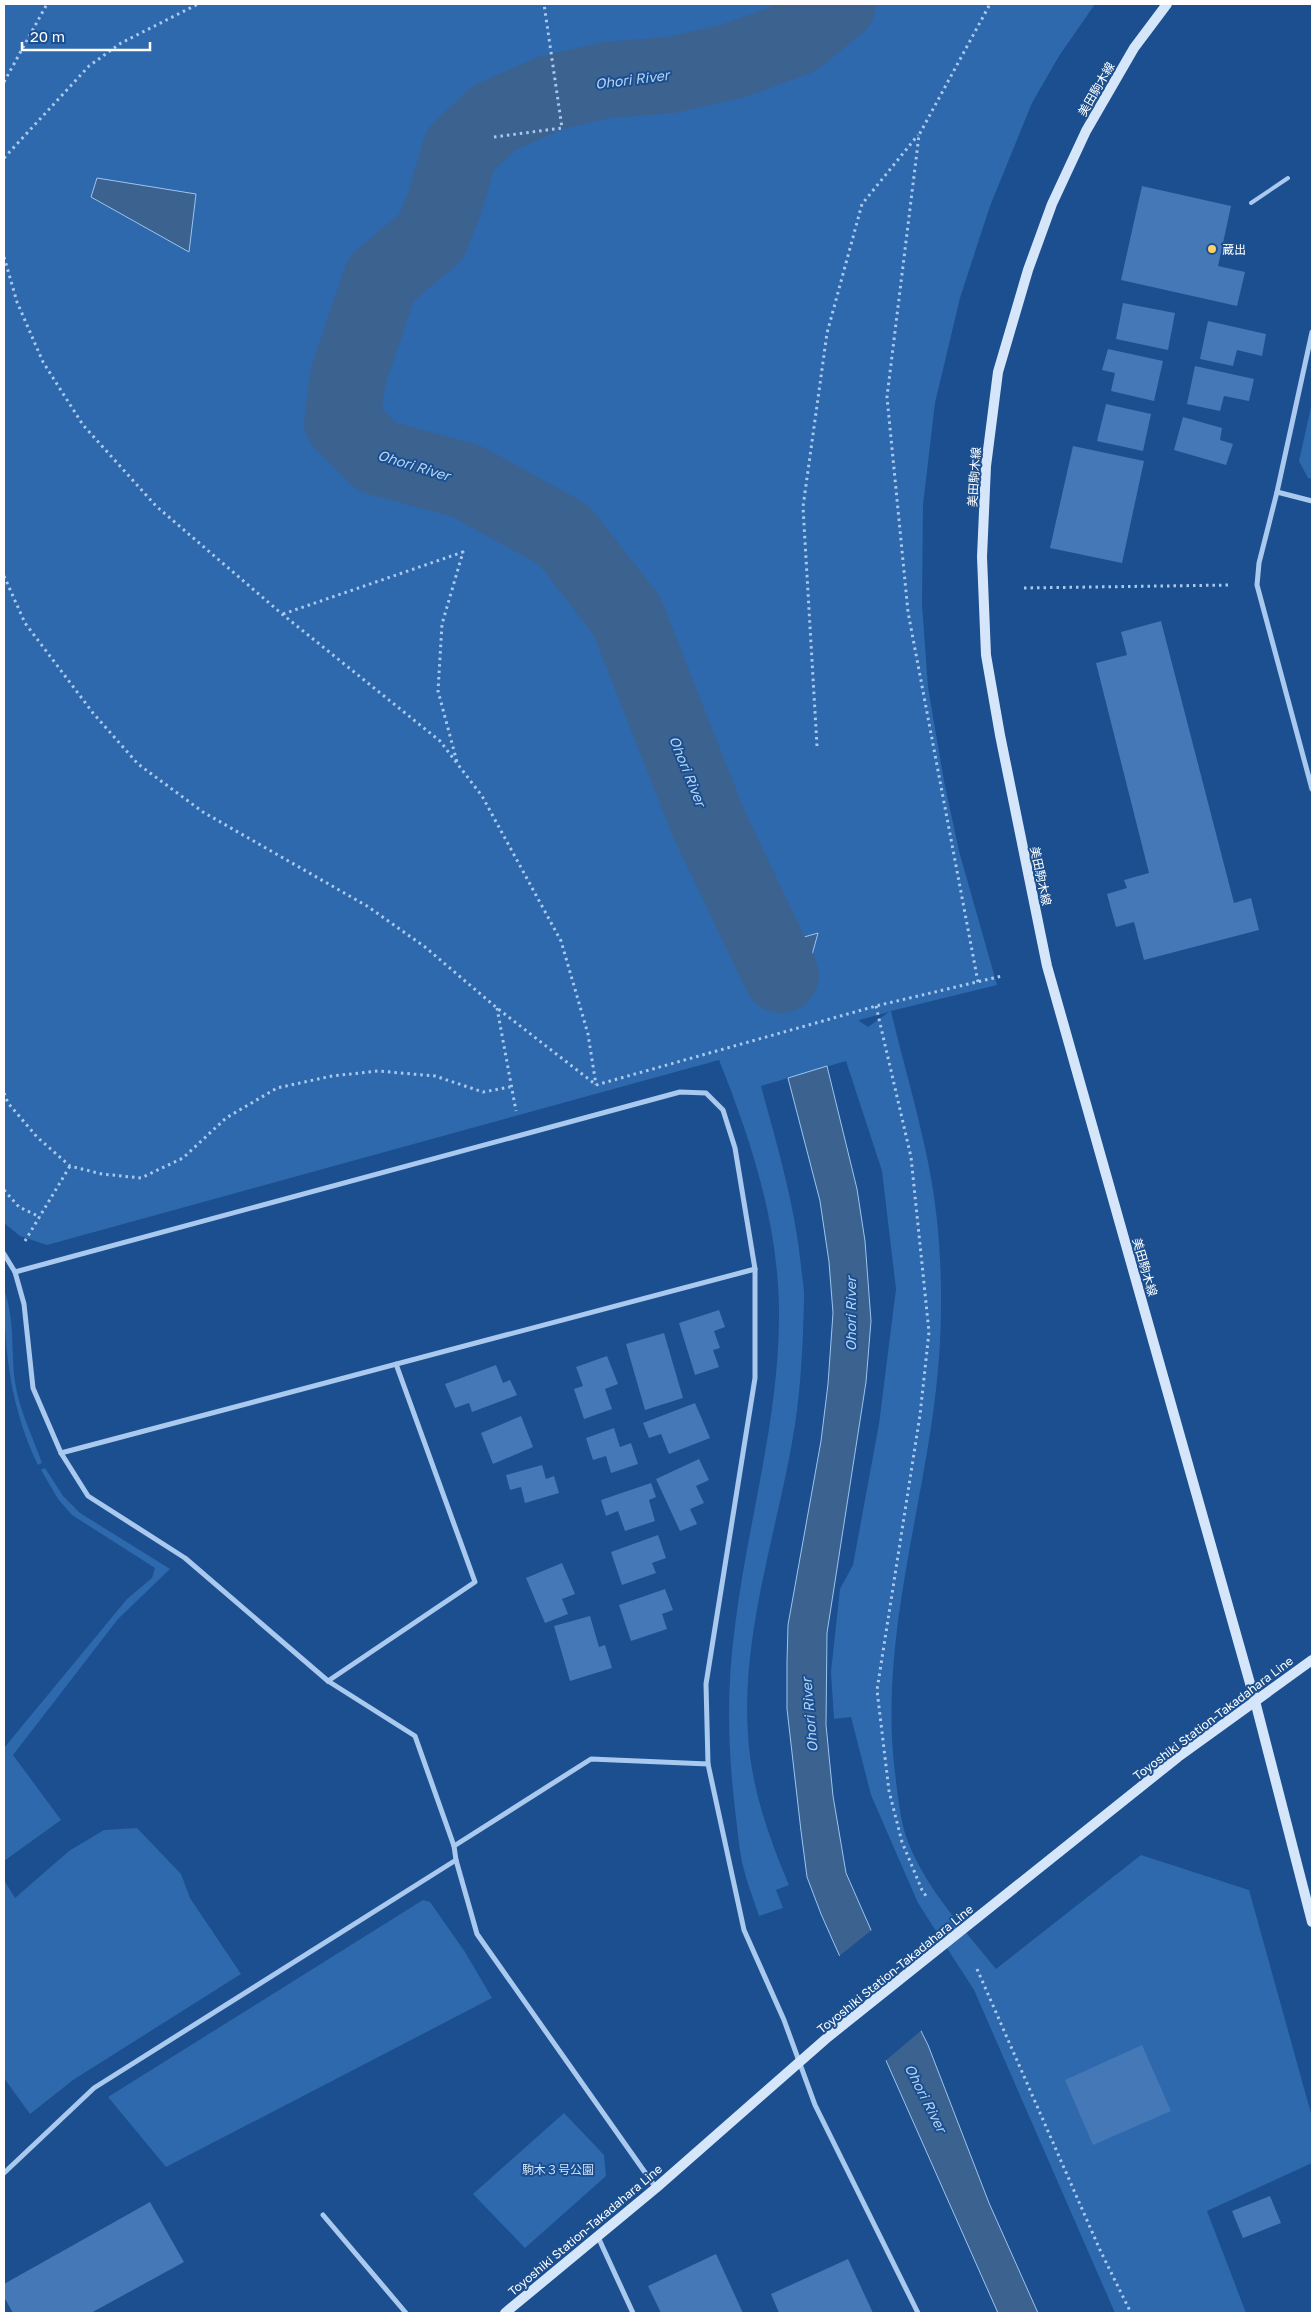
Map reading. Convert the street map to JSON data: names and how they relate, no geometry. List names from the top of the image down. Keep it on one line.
{"streets":{"street":["美田駒木線","Toyoshiki Station-Takadahara Line"]},"crossings":[["美田駒木線","Toyoshiki Station-Takadahara Line"]],"water":["Ohori River"],"parks":["駒木３号公園"],"places":["蔵出"],"scale_bar":"20 m"}
